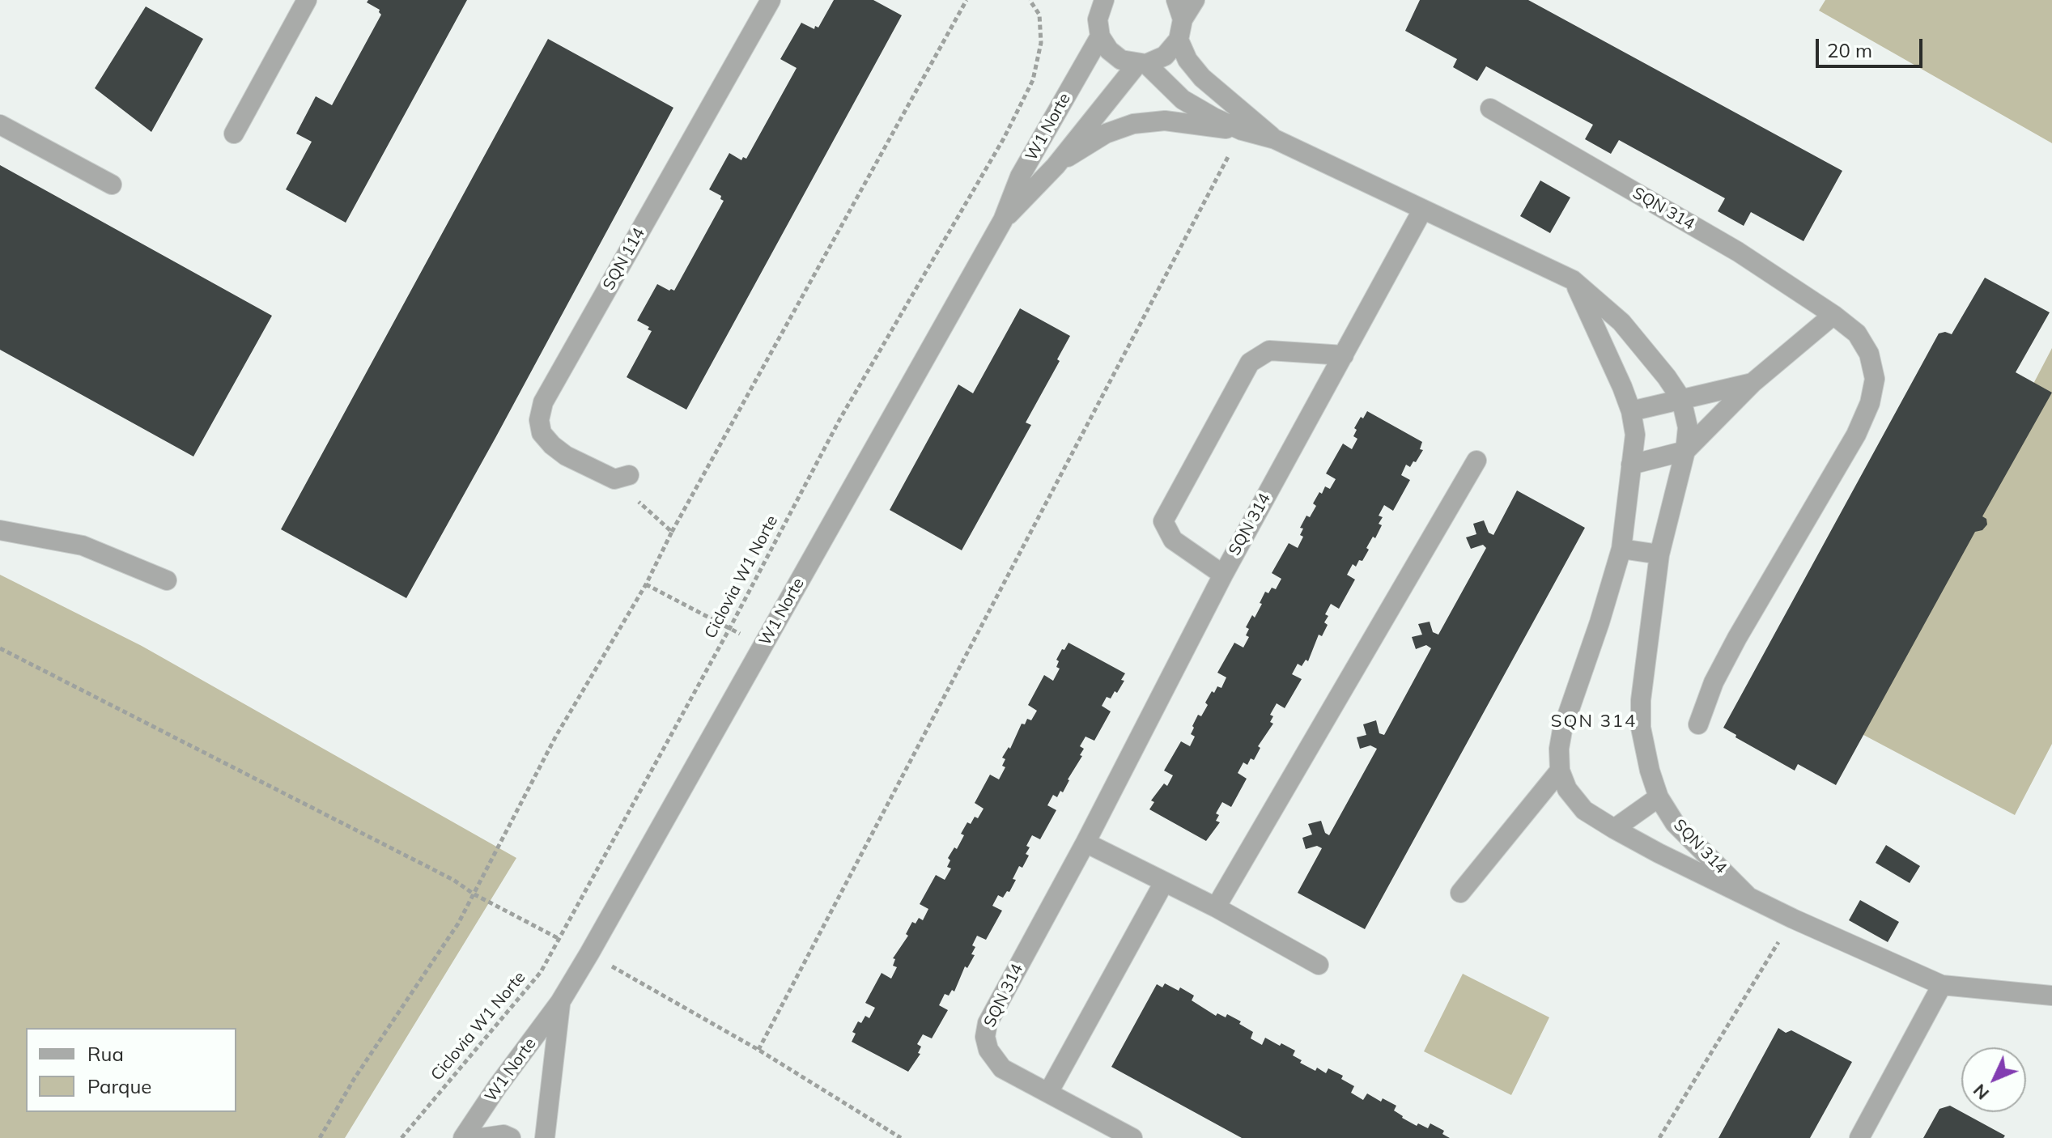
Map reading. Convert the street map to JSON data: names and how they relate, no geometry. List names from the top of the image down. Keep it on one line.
{"streets":{"street":["W1 Norte","SQN 314","SQN 114"],"path":["Ciclovia W1 Norte"]},"crossings":[["W1 Norte","SQN 314"]],"districts":["SQN 314"],"legend":["Rua","Parque"],"scale_bar":"20 m","north":"bottom left"}
